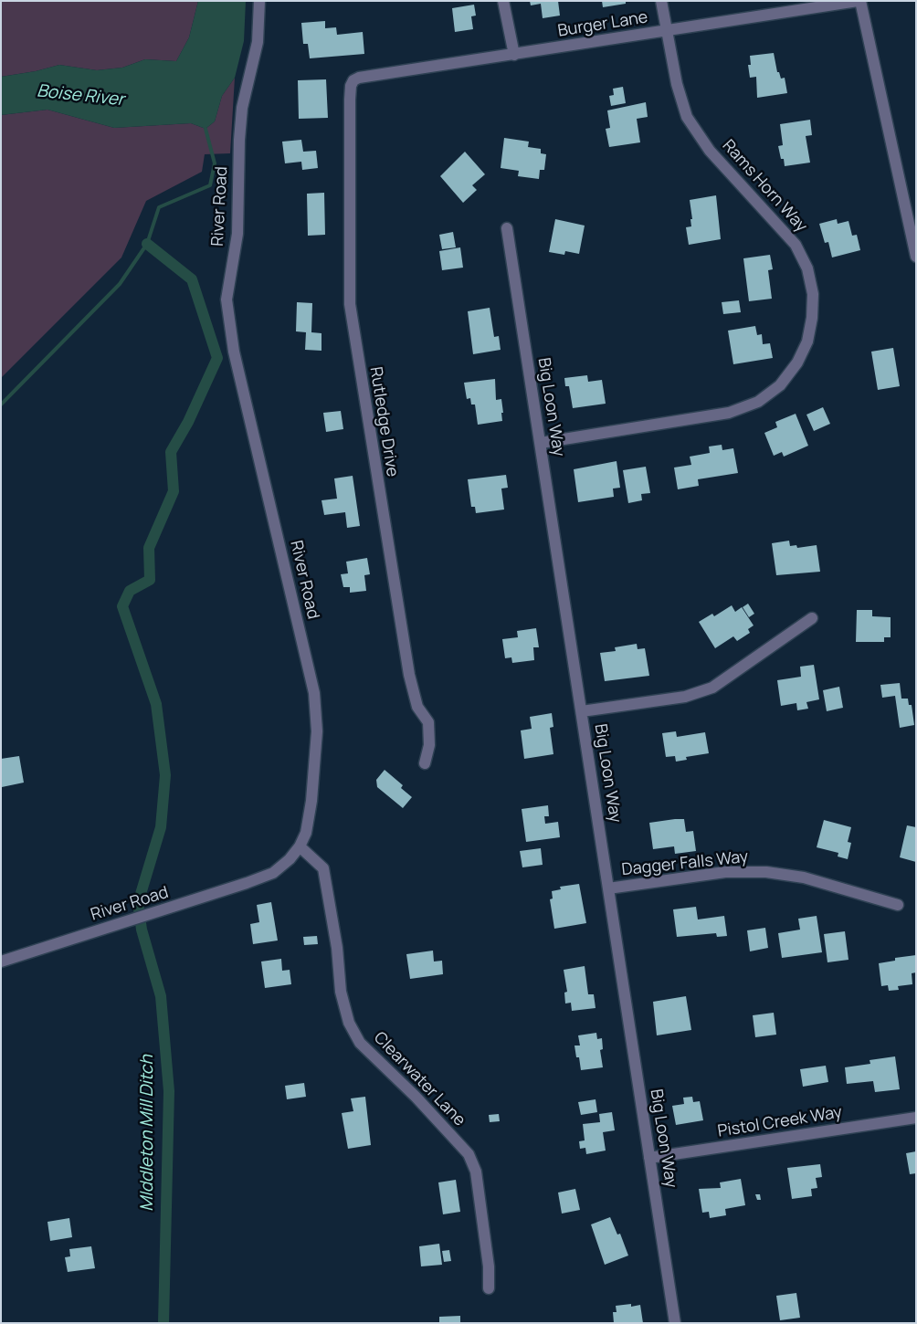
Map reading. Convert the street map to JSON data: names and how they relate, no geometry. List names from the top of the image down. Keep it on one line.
{"streets":{"street":["Burger Lane","Rams Horn Way","River Road","Big Loon Way","Rutledge Drive","Dagger Falls Way","Clearwater Lane","Pistol Creek Way"]},"crossings":[["Burger Lane","Rams Horn Way"],["Burger Lane","Rutledge Drive"],["Rams Horn Way","Big Loon Way"],["River Road","Clearwater Lane"],["Big Loon Way","Dagger Falls Way"],["Big Loon Way","Pistol Creek Way"]],"water":["Boise River","MIddleton Mill Ditch"]}
